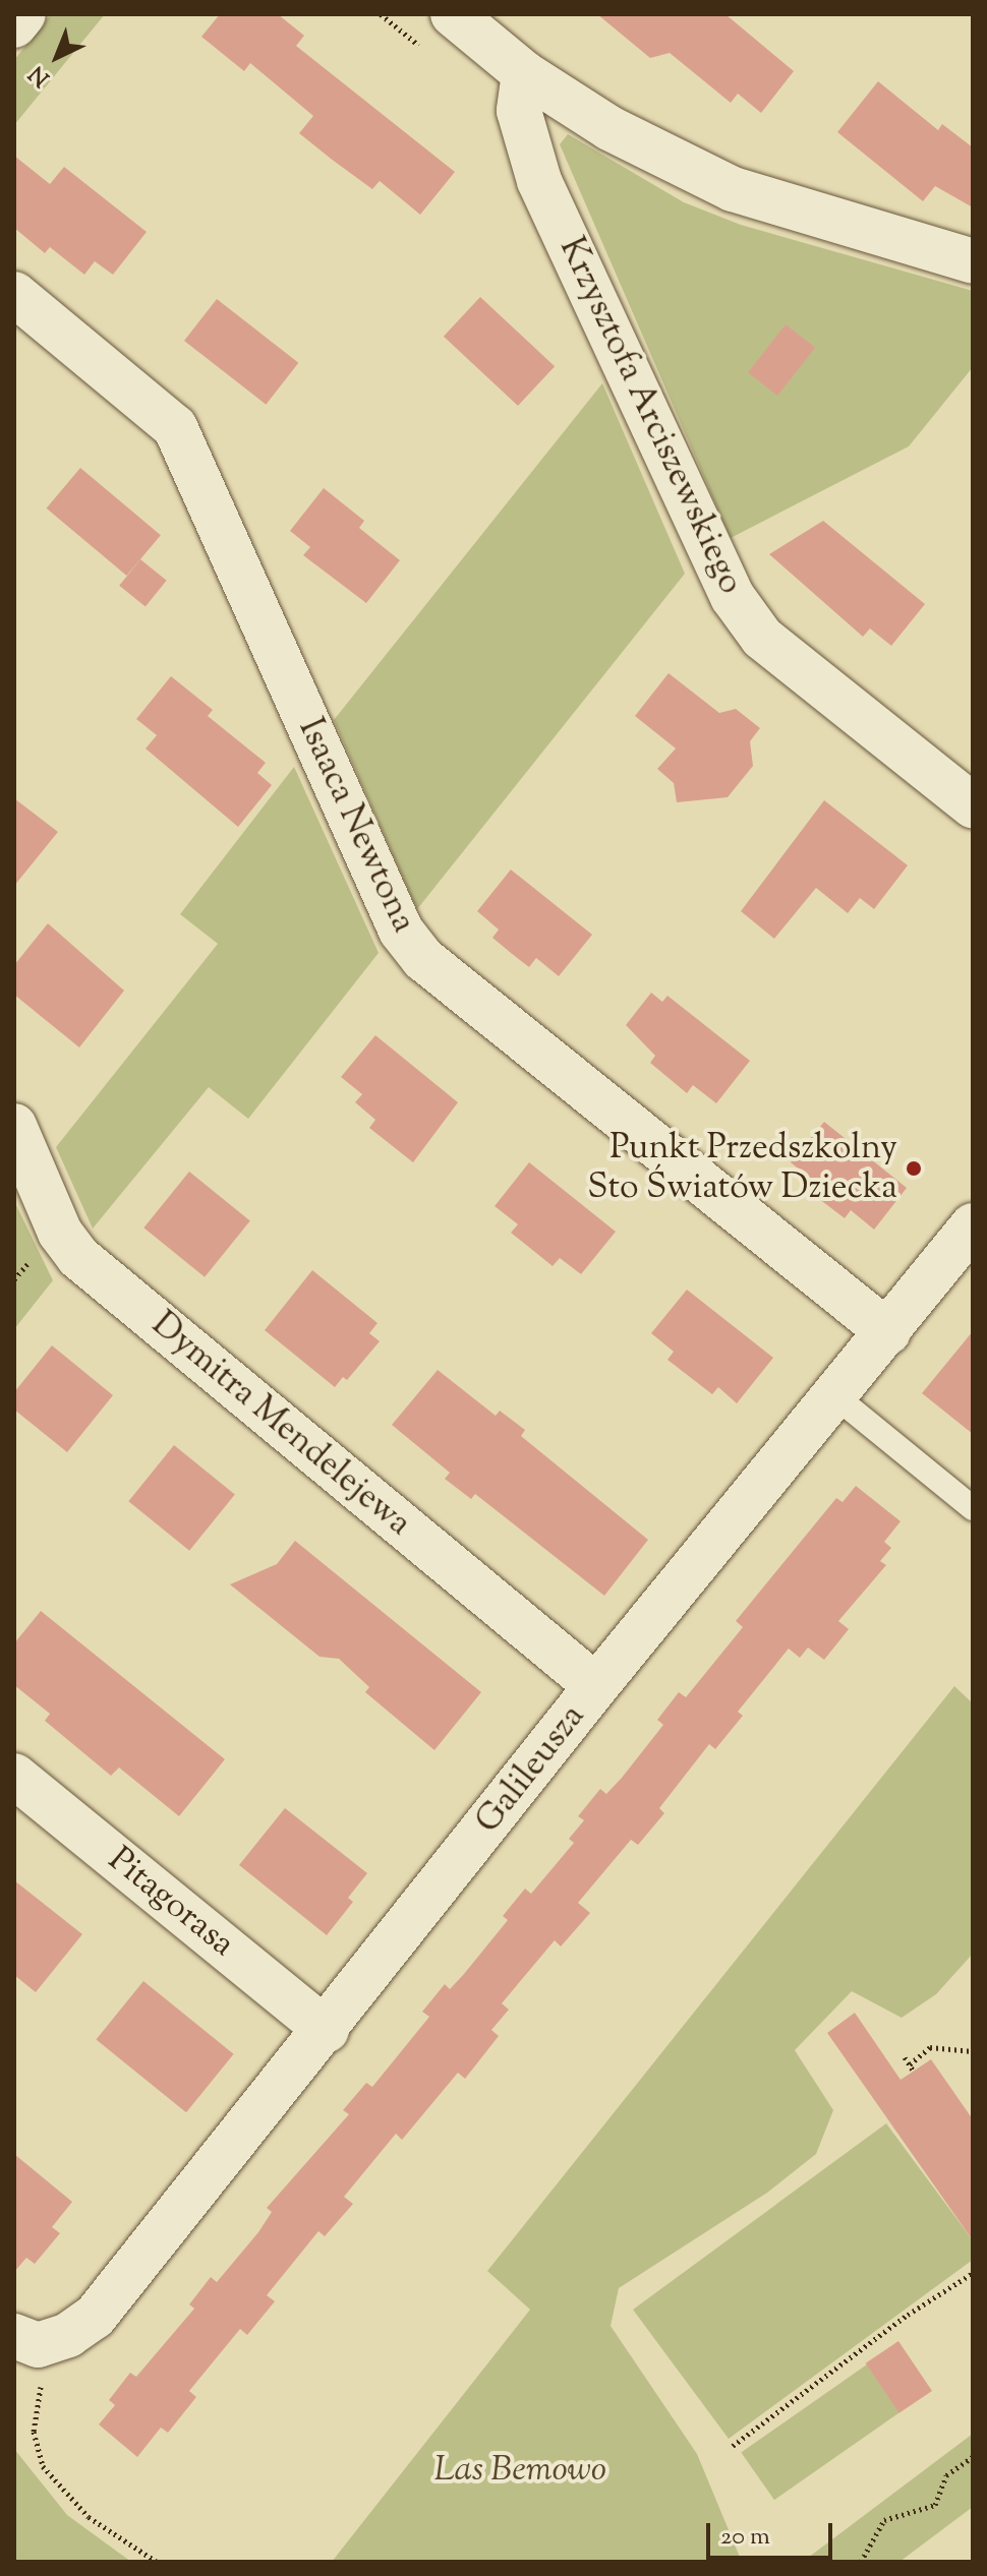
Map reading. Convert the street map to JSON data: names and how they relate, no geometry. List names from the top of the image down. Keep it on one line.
{"streets":{"street":["Krzysztofa Arciszewskiego","Isaaca Newtona","Dymitra Mendelejewa","Galileusza","Pitagorasa"]},"crossings":[["Isaaca Newtona","Galileusza"],["Dymitra Mendelejewa","Galileusza"],["Galileusza","Pitagorasa"]],"parks":["Las Bemowo"],"places":["Punkt Przedszkolny Sto Światów Dziecka"],"scale_bar":"20 m","north":"bottom left"}
